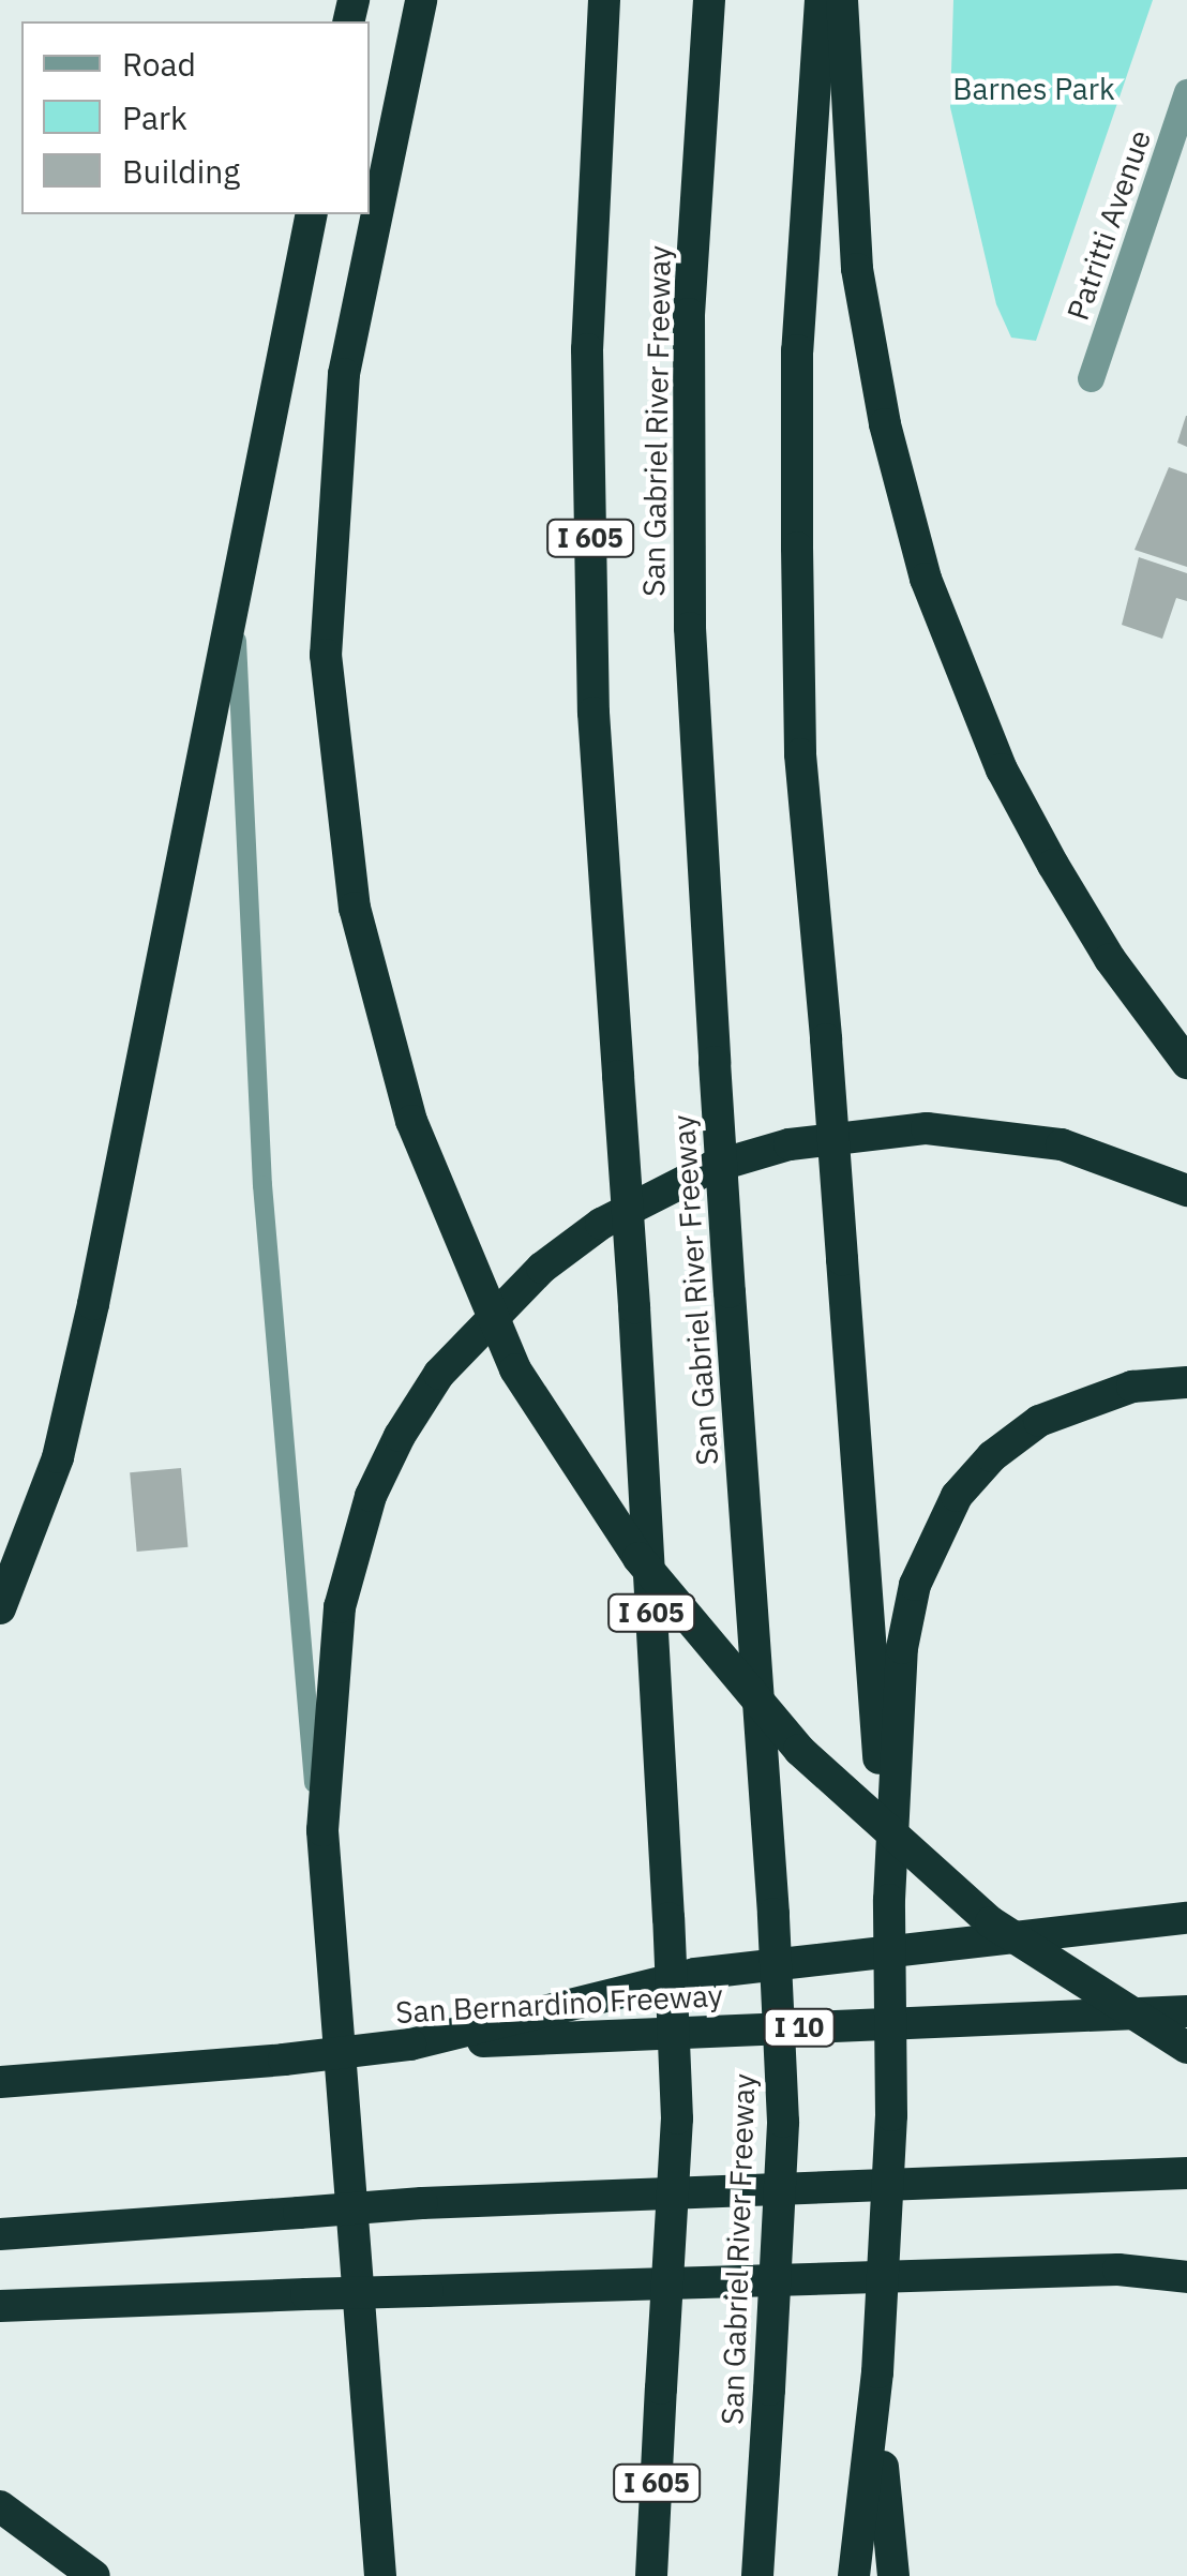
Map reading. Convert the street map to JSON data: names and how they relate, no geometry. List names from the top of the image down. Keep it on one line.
{"streets":{"highway":["San Gabriel River Freeway","I 605","San Bernardino Freeway","I 10"],"street":["Patritti Avenue"]},"parks":["Barnes Park"],"legend":["Road","Park","Building"]}
